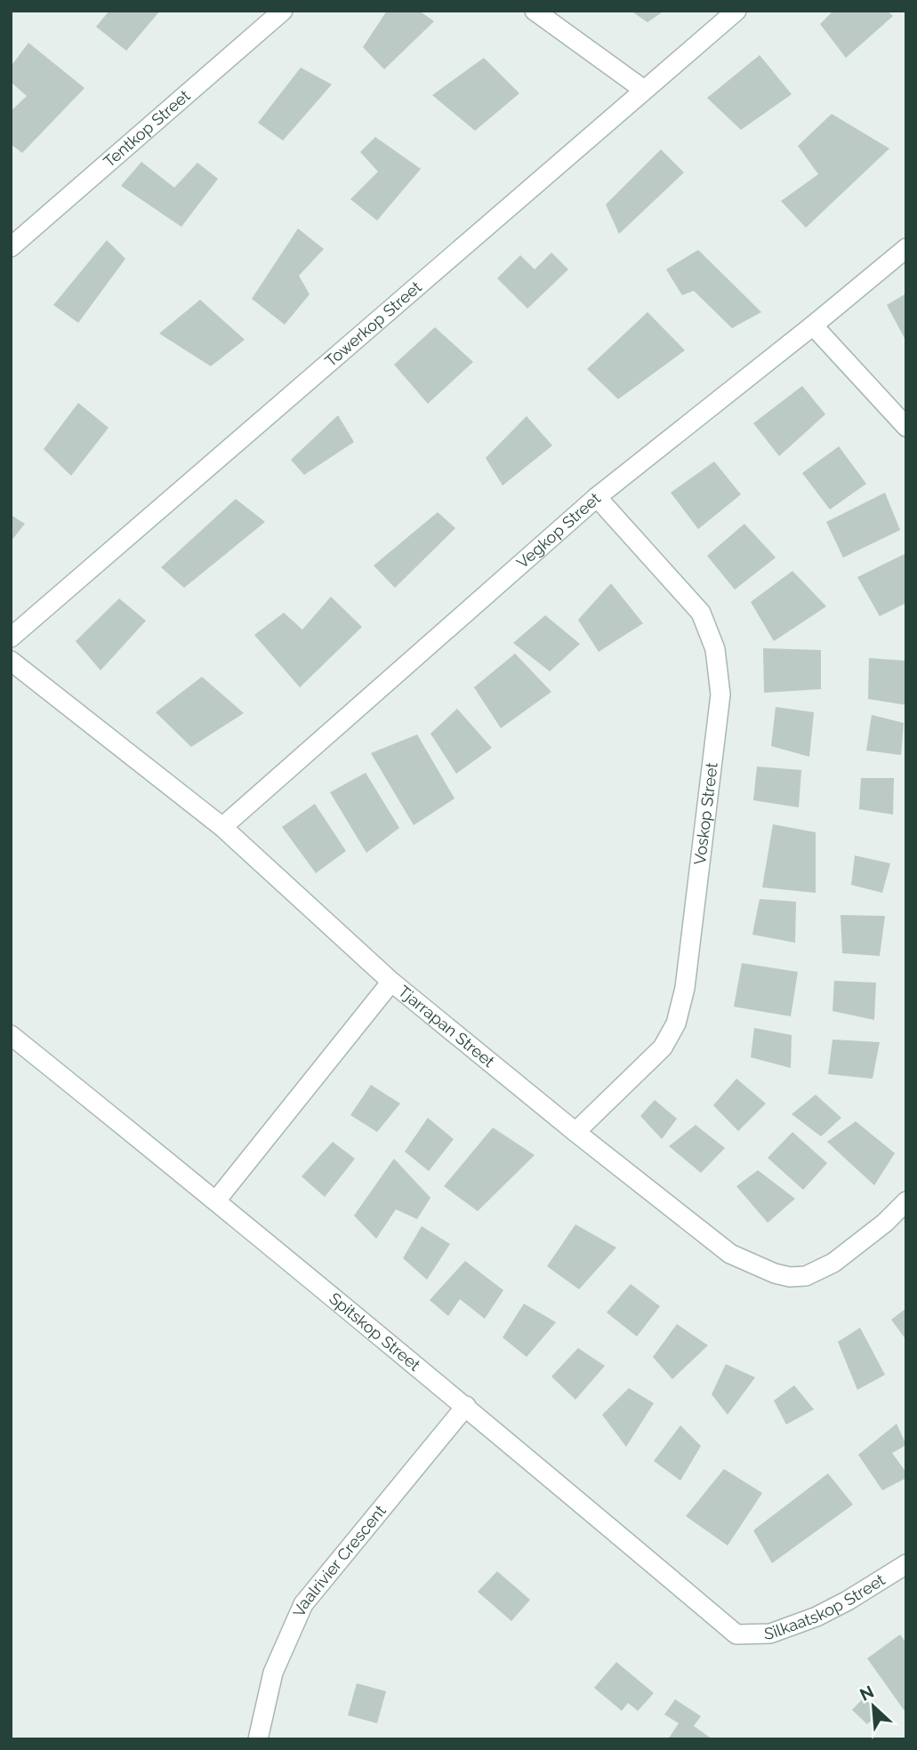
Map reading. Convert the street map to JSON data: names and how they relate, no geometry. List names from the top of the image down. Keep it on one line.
{"streets":{"street":["Tentkop Street","Towerkop Street","Vegkop Street","Voskop Street","Tjarrapan Street","Spitskop Street","Vaalrivier Crescent","Silkaatskop Street"]},"crossings":[["Vegkop Street","Voskop Street"],["Vegkop Street","Tjarrapan Street"],["Voskop Street","Tjarrapan Street"],["Spitskop Street","Vaalrivier Crescent"],["Spitskop Street","Silkaatskop Street"]],"north":"top left"}
